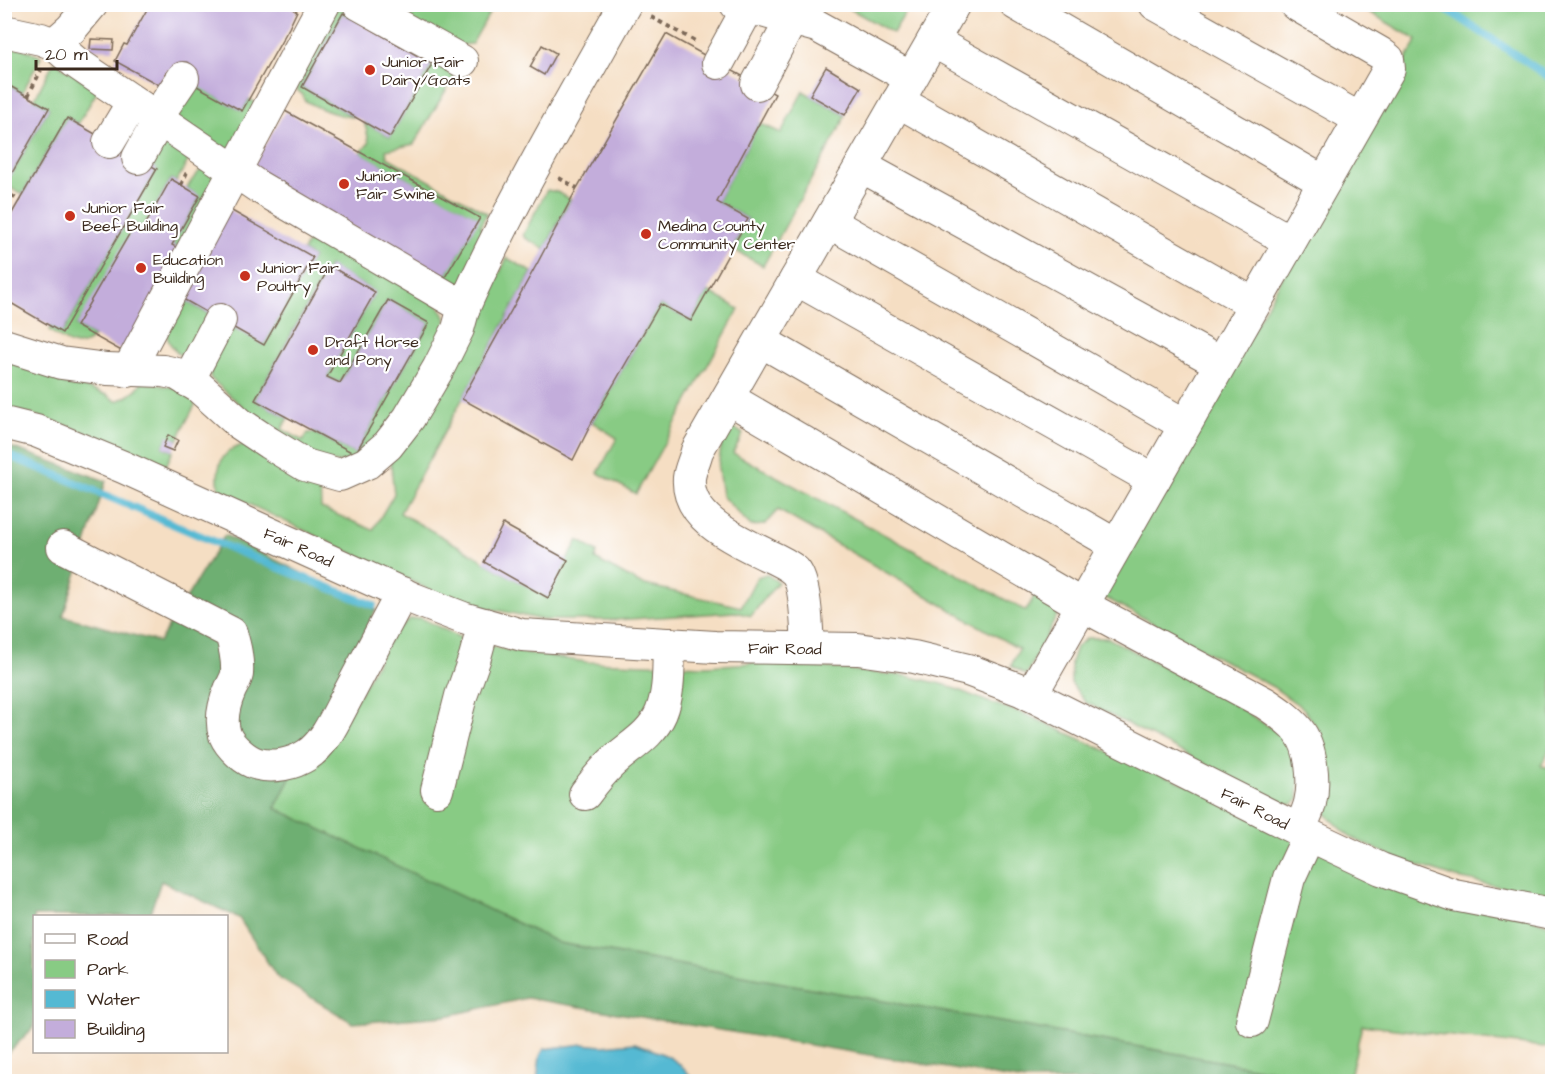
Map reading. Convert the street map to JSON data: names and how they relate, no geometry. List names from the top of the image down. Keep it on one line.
{"streets":{"street":["Fair Road"]},"places":["Junior Fair Dairy/Goats","Junior Fair Swine","Junior Fair Beef Building","Medina County Community Center","Education Building","Junior Fair Poultry","Draft Horse and Pony"],"legend":["Road","Park","Water","Building"],"scale_bar":"20 m"}
